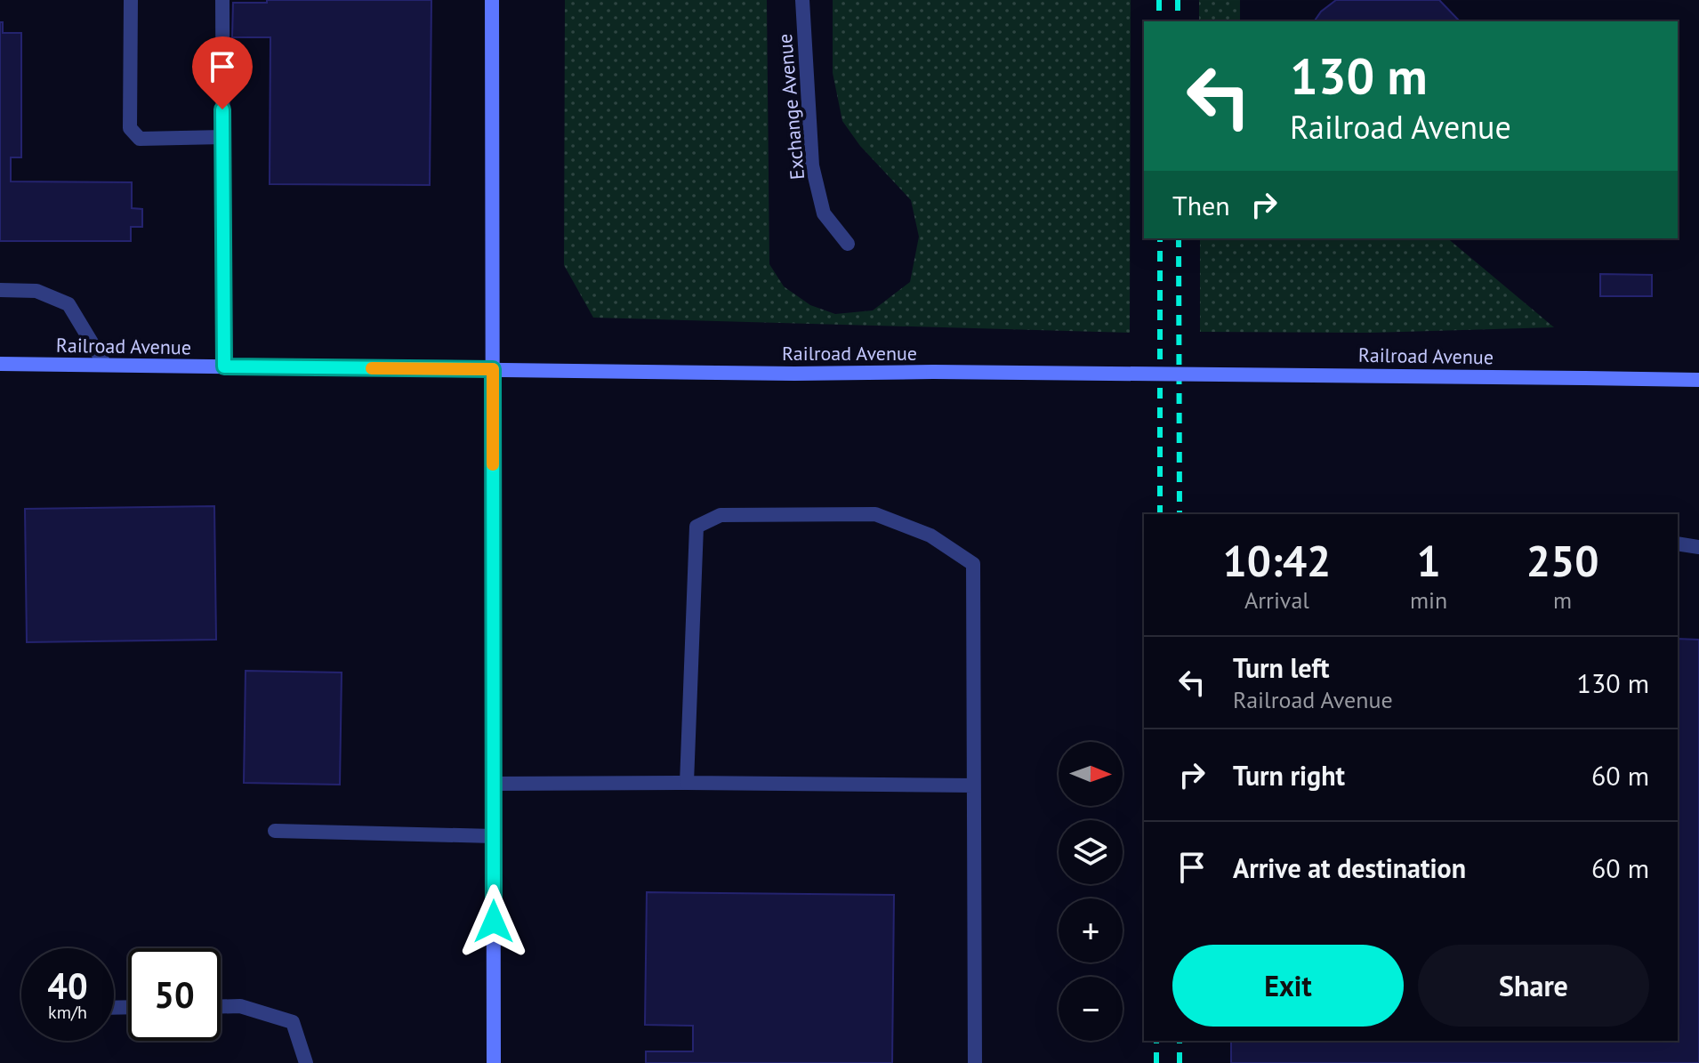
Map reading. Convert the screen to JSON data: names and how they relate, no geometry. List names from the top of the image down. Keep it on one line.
{"streets":{"street":["Exchange Avenue","Railroad Avenue"]},"north":"right","page":{"turn":["130 m","Railroad Avenue"],"then":"Then","eta":["10:42","Arrival","1","min","250","m"],"list":[{"name":"Turn left","note":"Railroad Avenue","value":"130 m"},{"name":"Turn right","value":"60 m"},{"name":"Arrive at destination","value":"60 m"}],"map_buttons":["+","−"],"buttons":["Exit","Share"],"speed":"40 km/h","limit":"50"}}
